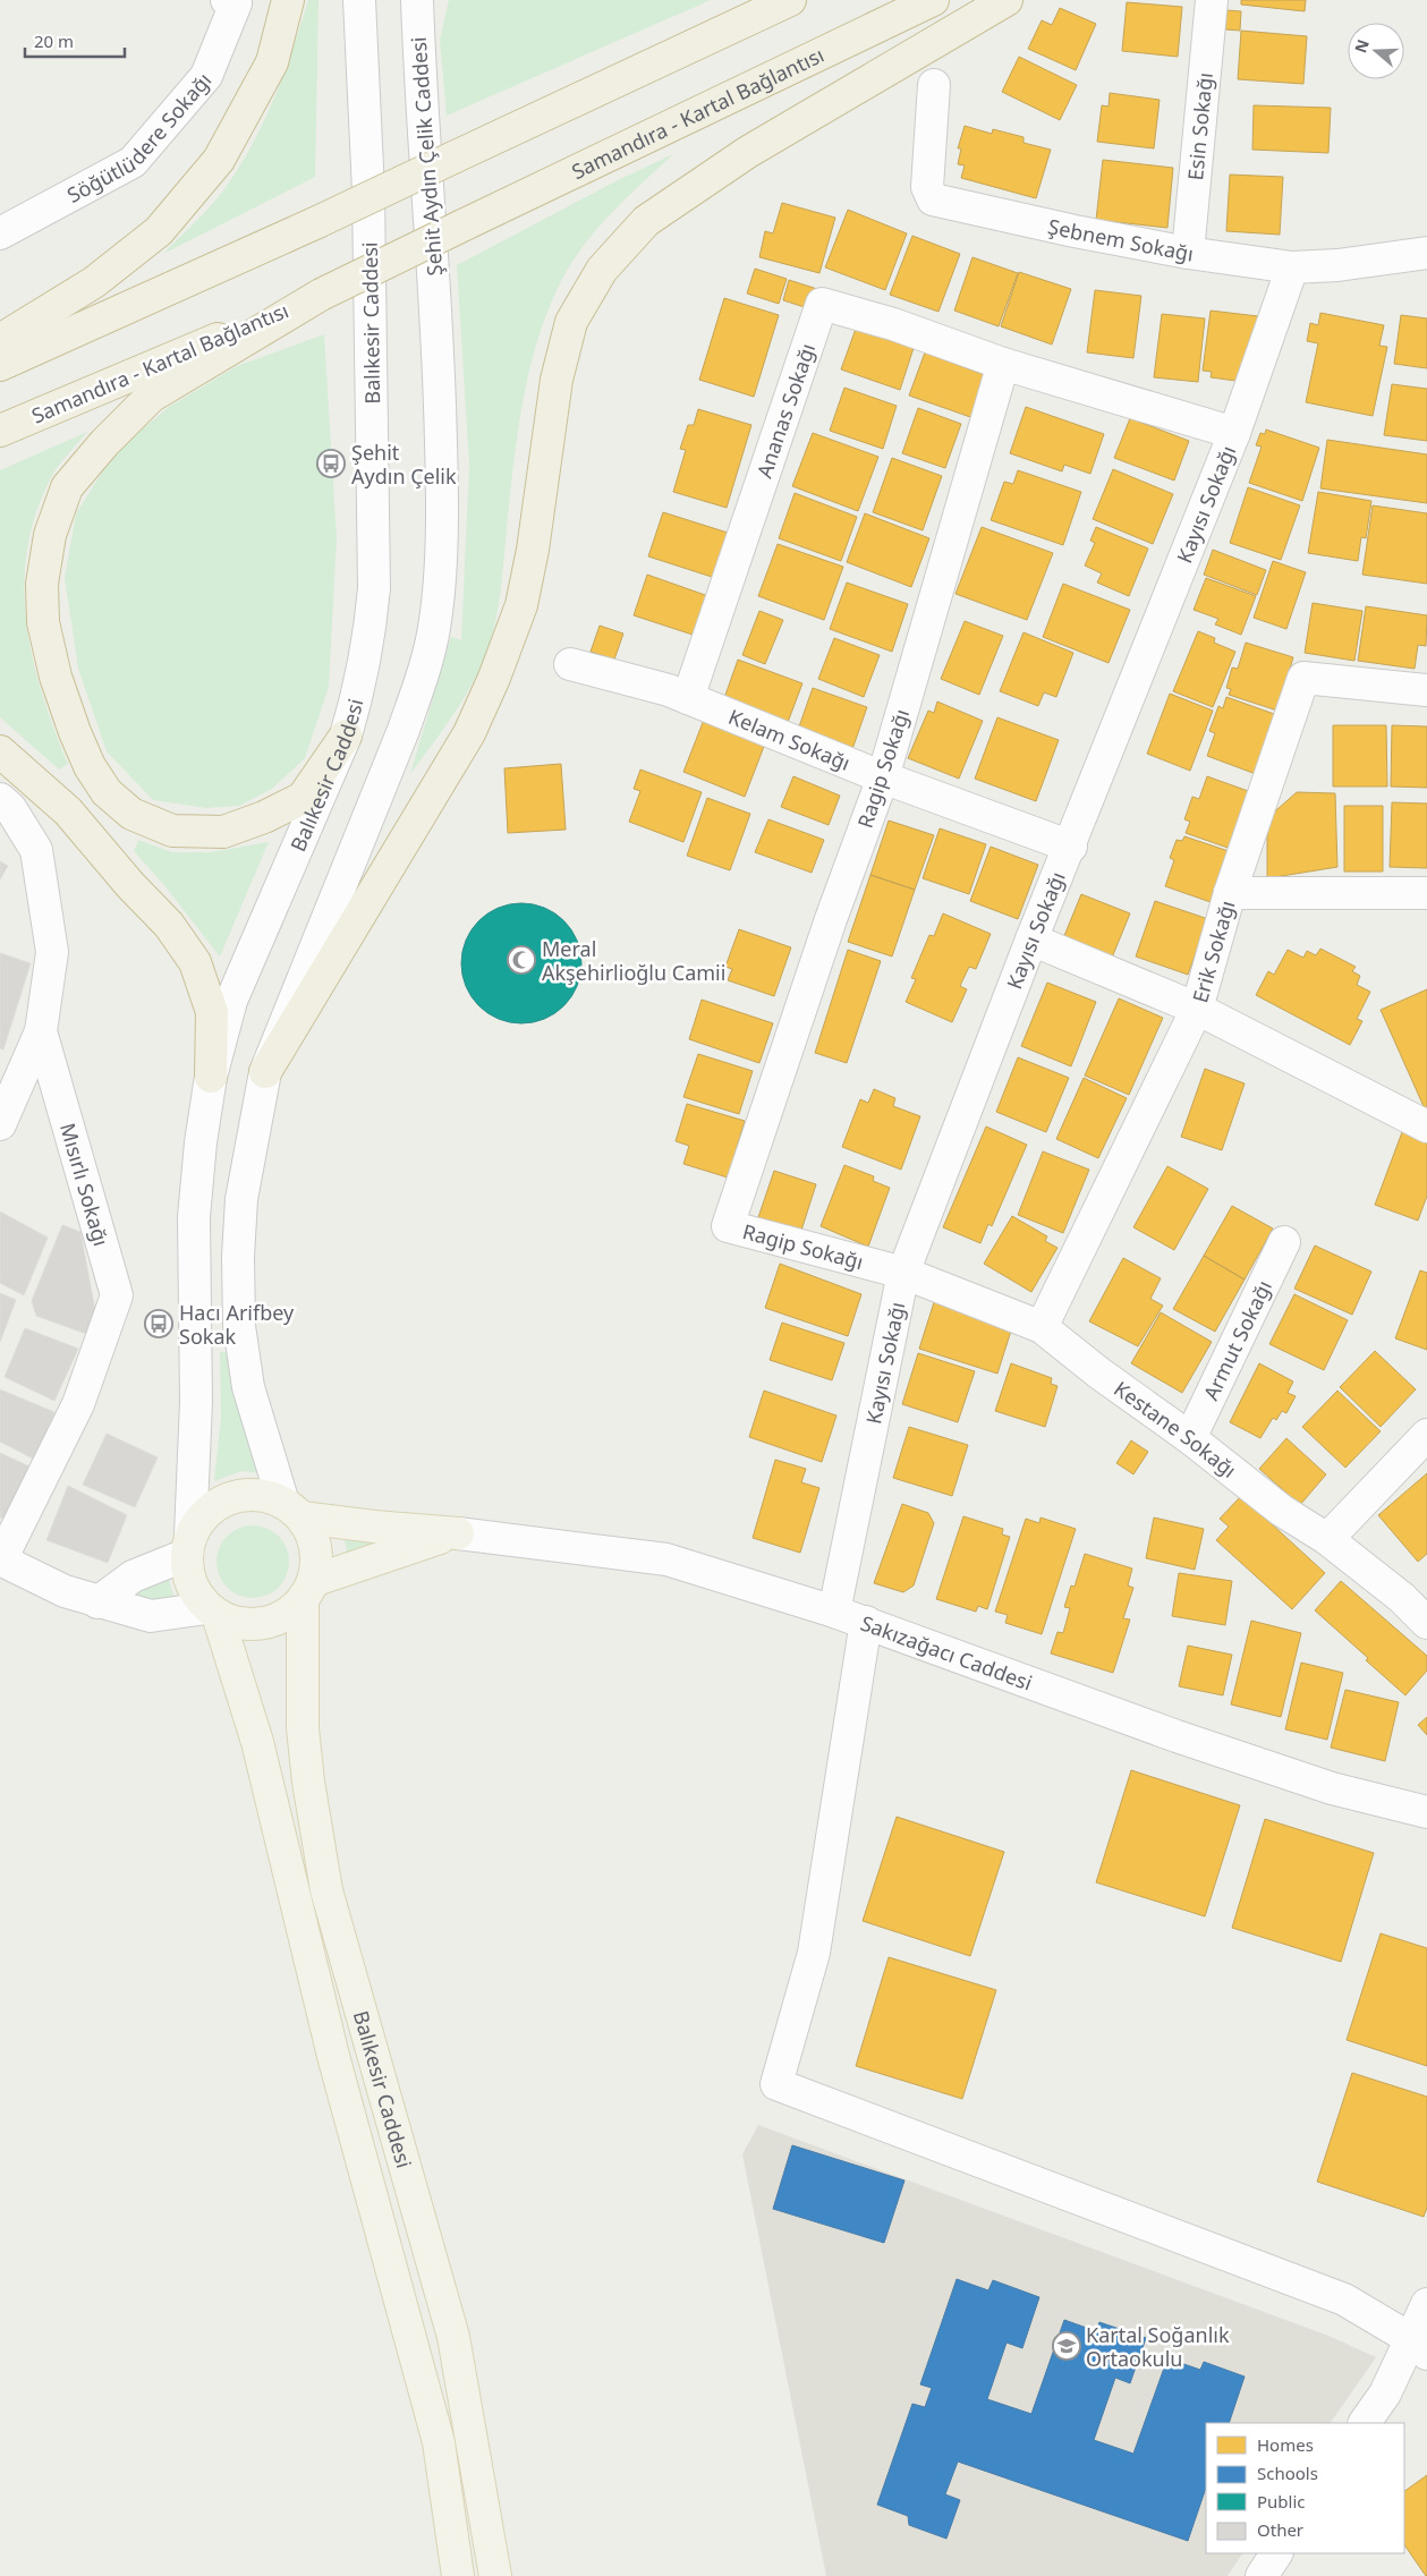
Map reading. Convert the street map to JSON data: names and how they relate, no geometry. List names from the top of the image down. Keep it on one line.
{"streets":{"highway":["Samandıra - Kartal Bağlantısı"],"main road":["Balıkesir Caddesi"],"street":["Esin Sokağı","Söğütlüdere Sokağı","Şehit Aydın Çelik Caddesi","Şebnem Sokağı","Ananas Sokağı","Kayısı Sokağı","Kelam Sokağı","Ragip Sokağı","Erik Sokağı","Mısırlı Sokağı","Armut Sokağı","Kestane Sokağı","Sakızağacı Caddesi"]},"crossings":[["Esin Sokağı","Şebnem Sokağı"],["Şebnem Sokağı","Kayısı Sokağı"],["Ananas Sokağı","Kelam Sokağı"],["Ananas Sokağı","Ragip Sokağı"],["Kayısı Sokağı","Kelam Sokağı"],["Kayısı Sokağı","Ragip Sokağı"],["Kayısı Sokağı","Kestane Sokağı"],["Kayısı Sokağı","Sakızağacı Caddesi"],["Kelam Sokağı","Ragip Sokağı"],["Ragip Sokağı","Kestane Sokağı"],["Erik Sokağı","Kestane Sokağı"],["Armut Sokağı","Kestane Sokağı"]],"places":{"bus stop":["Şehit Aydın Çelik","Hacı Ari̇fbey Sokak"],"mosque":["Meral Akşehirlioğlu Camii"],"school or university":["Kartal Soğanlık Ortaokulu"]},"legend":["Homes","Schools","Public","Other"],"scale_bar":"20 m","north":"left"}
